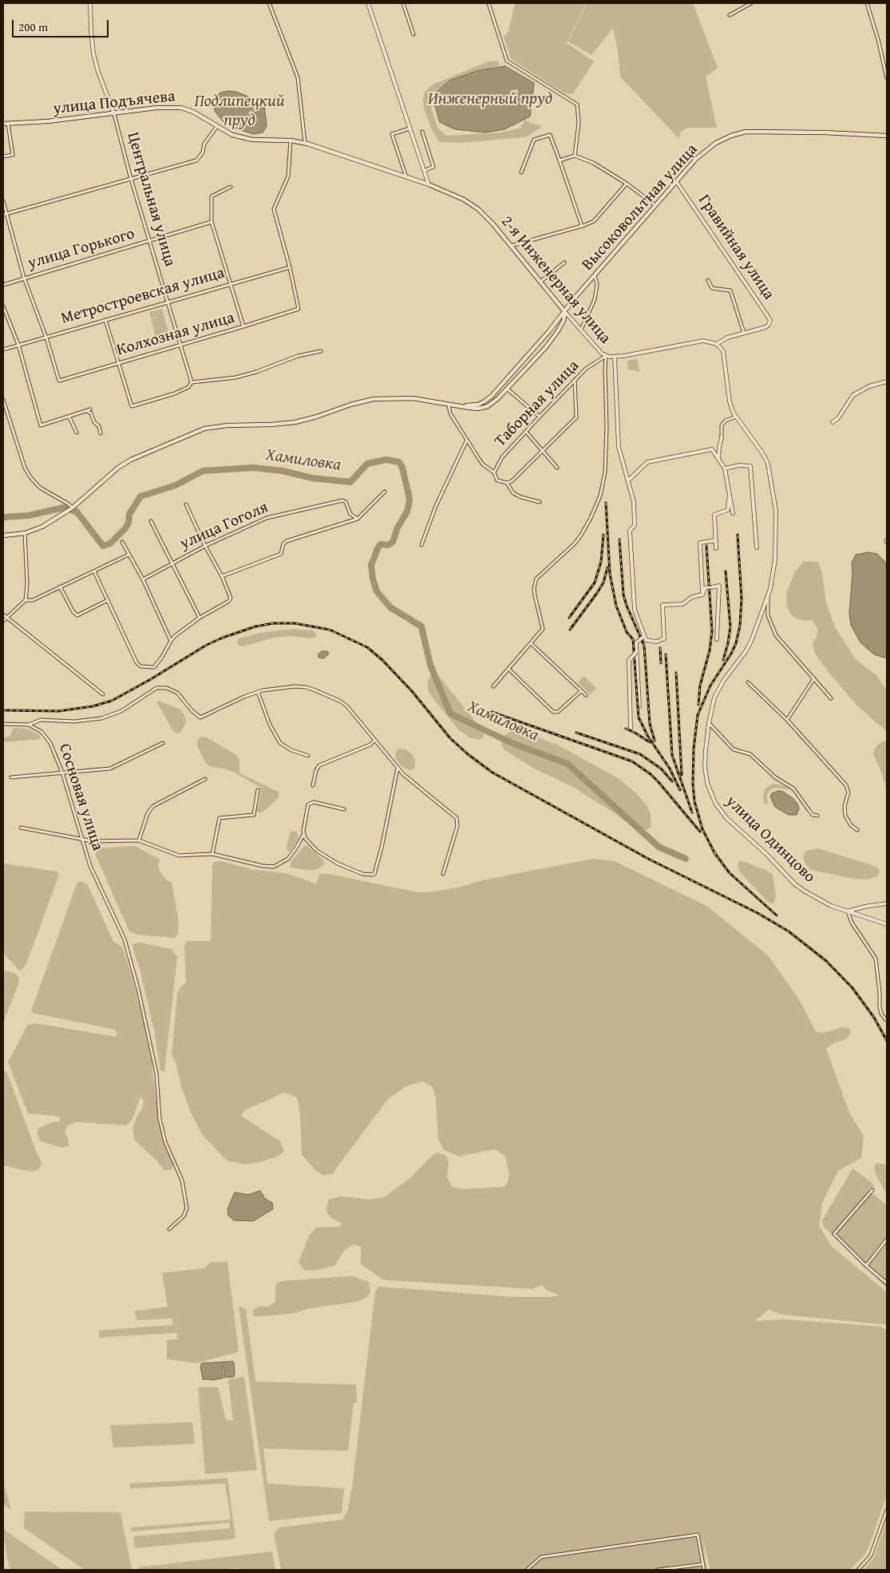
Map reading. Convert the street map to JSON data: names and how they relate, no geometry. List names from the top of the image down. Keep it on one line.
{"streets":{"main road":["улица Подъячева","Высоковольтная улица","2-я Инженерная улица"],"street":["Центральная улица","Гравийная улица","улица Горького","Метростроевская улица","Колхозная улица","Таборная улица","улица Гоголя","Сосновая улица","улица Одинцово"]},"crossings":[["улица Подъячева","Центральная улица"],["улица Подъячева","2-я Инженерная улица"],["Центральная улица","улица Горького"],["Центральная улица","Метростроевская улица"],["Центральная улица","Колхозная улица"],["Высоковольтная улица","Гравийная улица"],["Высоковольтная улица","2-я Инженерная улица"],["2-я Инженерная улица","Таборная улица"],["Метростроевская улица","Колхозная улица"]],"water":["Инженерный пруд","Подлипецкий пруд","Хамиловка"],"scale_bar":"200 m"}
